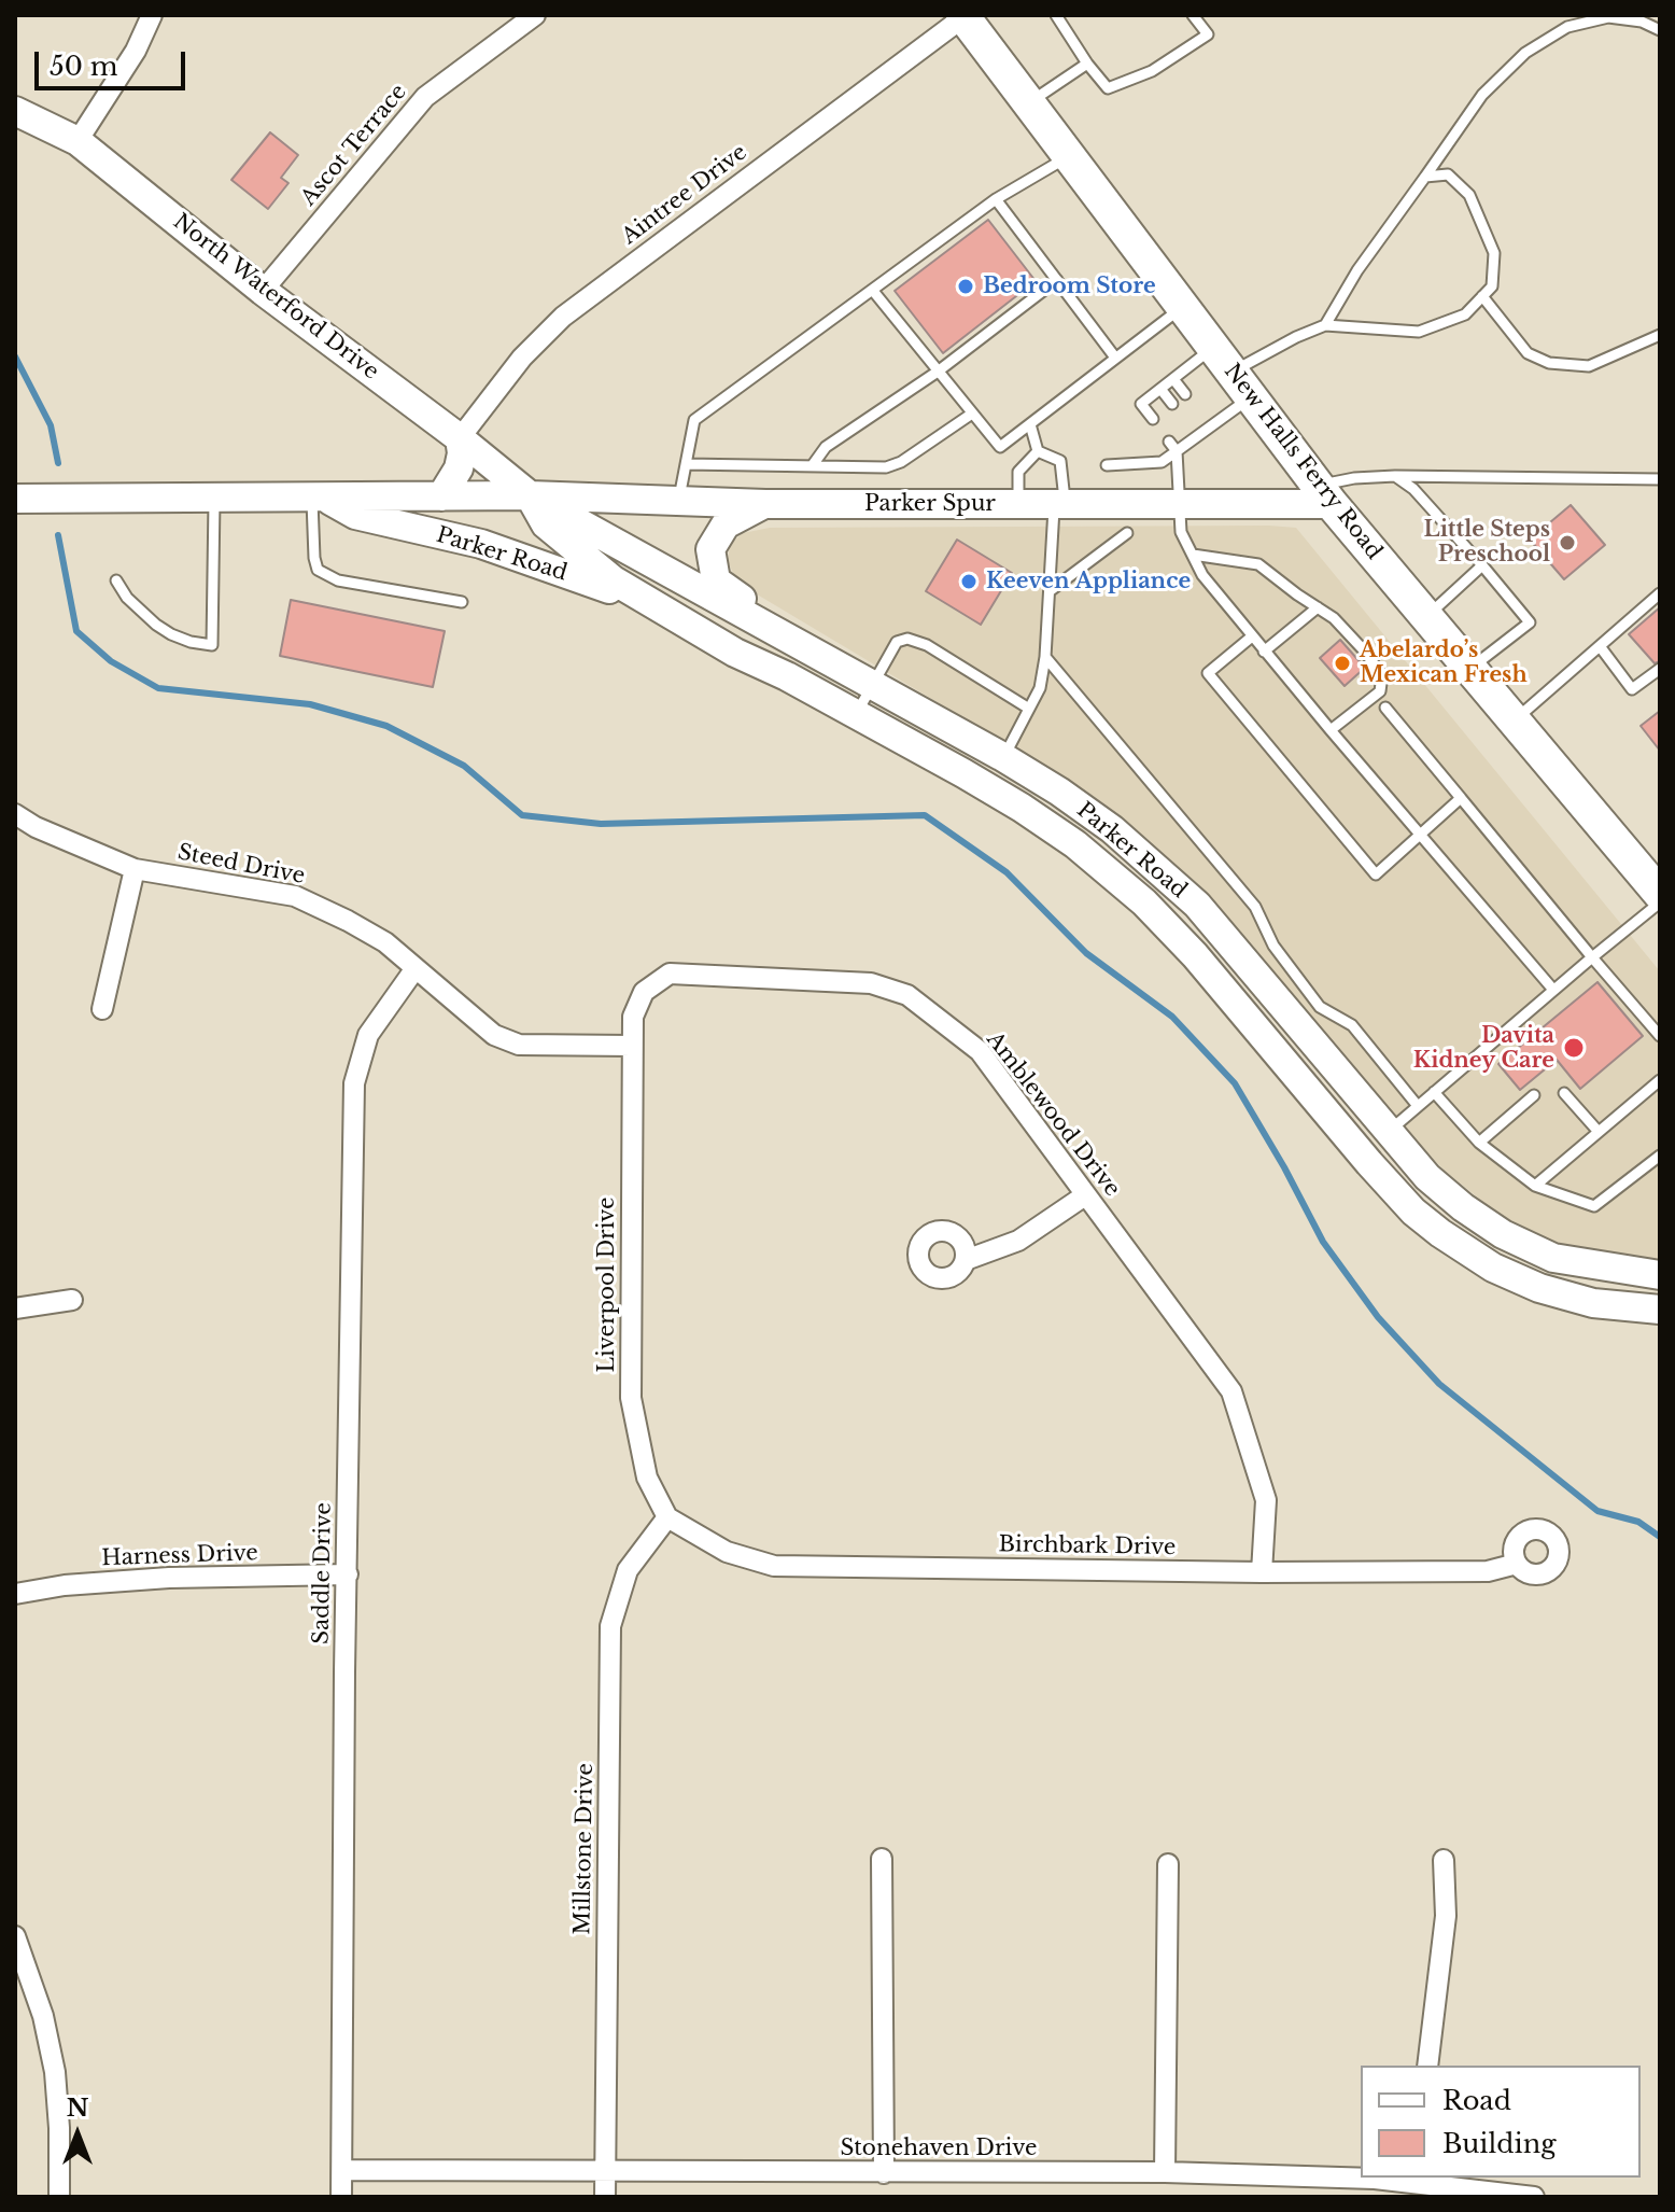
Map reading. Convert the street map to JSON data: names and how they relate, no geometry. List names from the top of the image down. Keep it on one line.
{"streets":{"main road":["North Waterford Drive","New Halls Ferry Road","Parker Spur","Parker Road"],"street":["Ascot Terrace","Aintree Drive","Steed Drive","Amblewood Drive","Liverpool Drive","Birchbark Drive","Harness Drive","Saddle Drive","Millstone Drive","Stonehaven Drive"]},"crossings":[["Ascot Terrace","North Waterford Drive"],["Aintree Drive","North Waterford Drive"],["Aintree Drive","New Halls Ferry Road"],["North Waterford Drive","Parker Spur"],["North Waterford Drive","Parker Road"],["New Halls Ferry Road","Parker Spur"],["Parker Spur","Parker Road"],["Steed Drive","Amblewood Drive"],["Steed Drive","Liverpool Drive"],["Steed Drive","Saddle Drive"],["Amblewood Drive","Liverpool Drive"],["Amblewood Drive","Birchbark Drive"],["Liverpool Drive","Birchbark Drive"],["Liverpool Drive","Millstone Drive"],["Birchbark Drive","Millstone Drive"],["Harness Drive","Saddle Drive"],["Saddle Drive","Stonehaven Drive"],["Millstone Drive","Stonehaven Drive"]],"places":["Bedroom Store","Little Steps Preschool","Keeven Appliance","Abelardo’s Mexican Fresh","Davita Kidney Care"],"legend":["Road","Building"],"scale_bar":"50 m","north":"top"}
